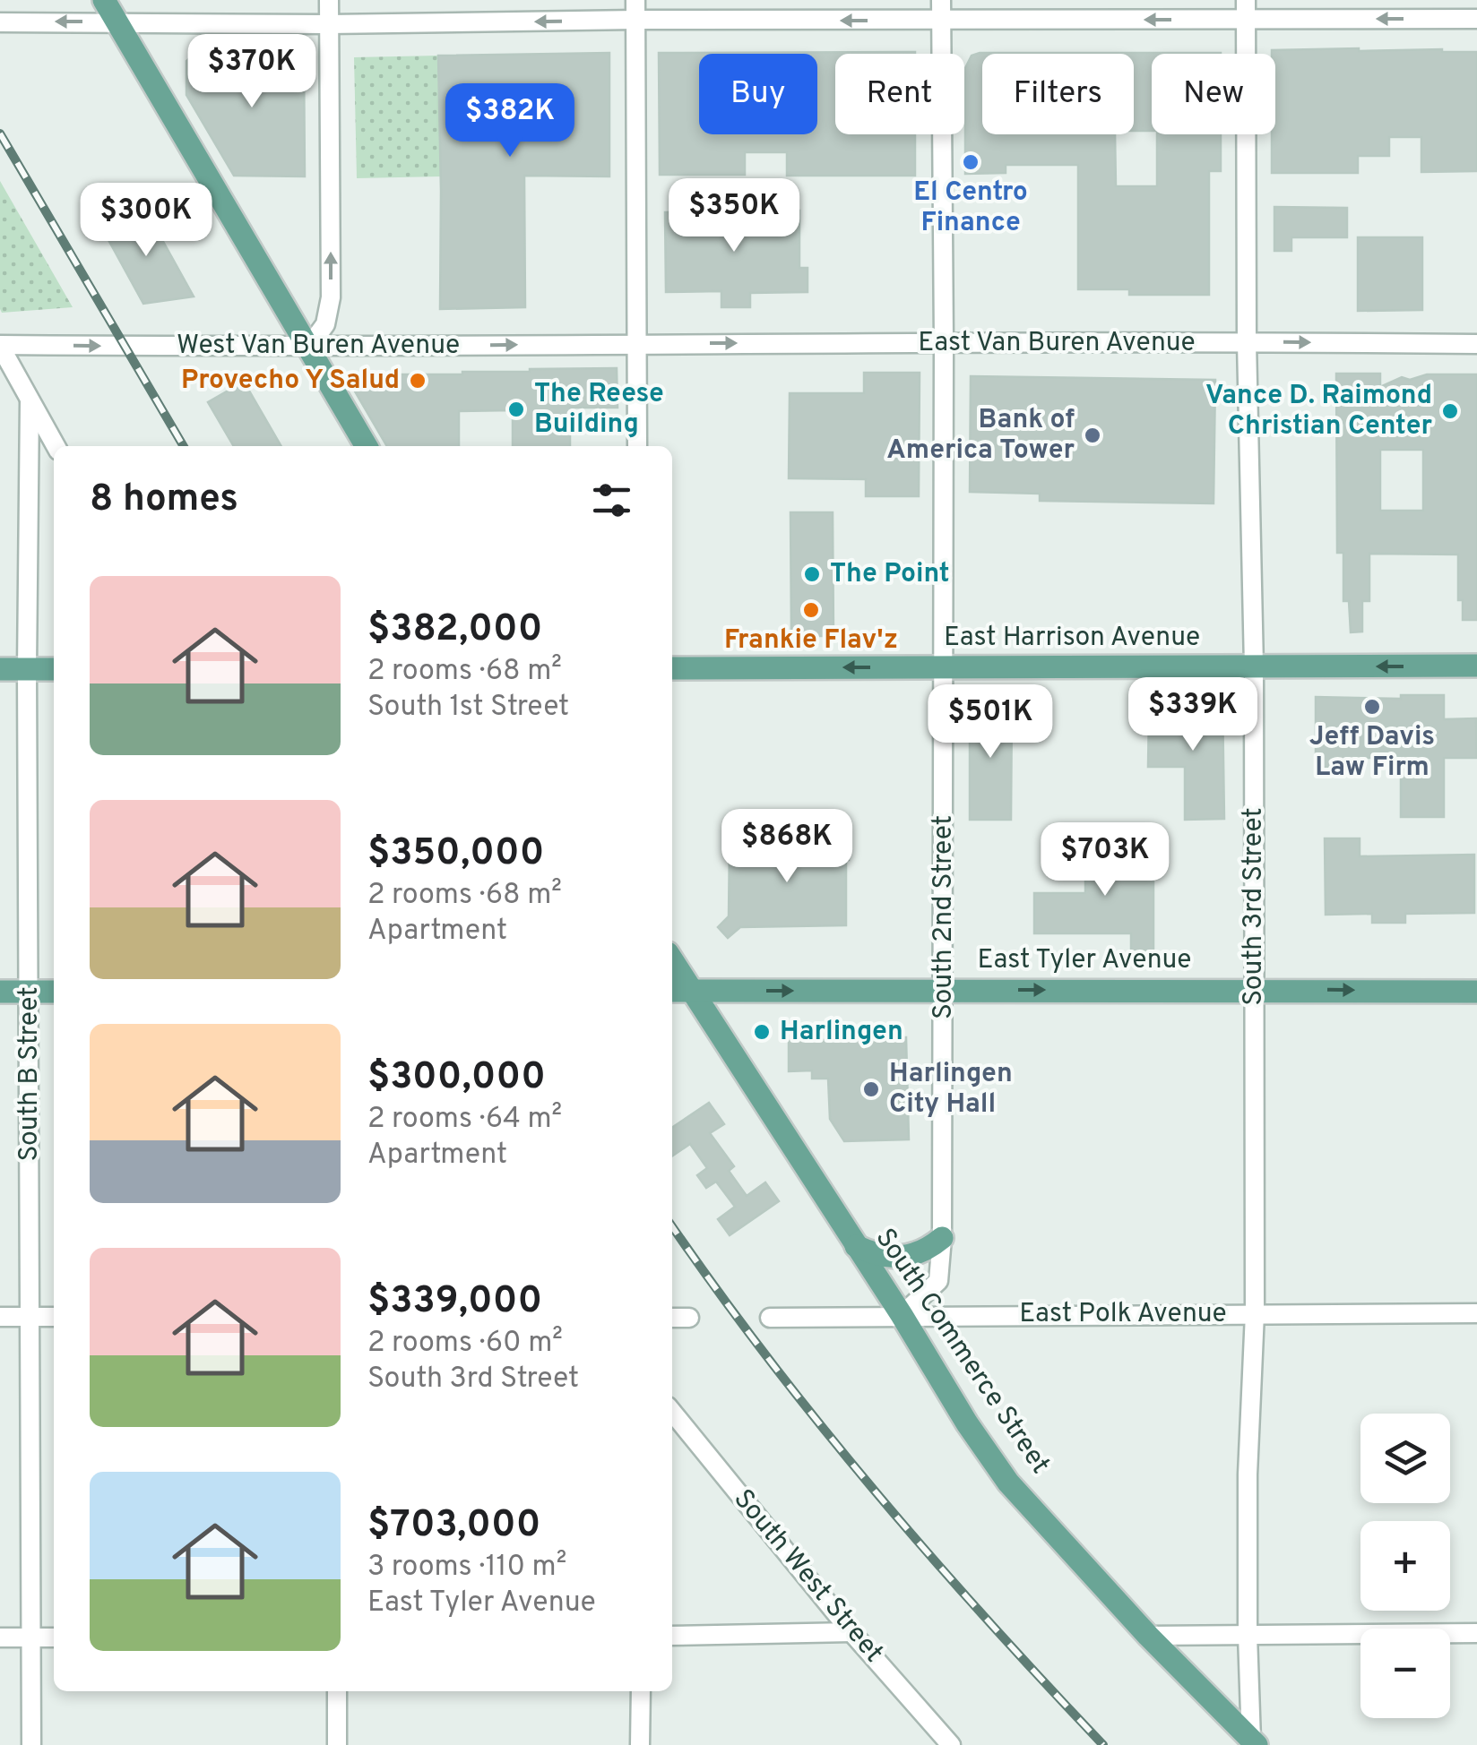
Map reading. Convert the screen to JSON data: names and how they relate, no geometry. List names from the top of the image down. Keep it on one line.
{"streets":{"main road":["East Harrison Avenue","East Tyler Avenue","South Commerce Street"],"street":["East Van Buren Avenue","West Van Buren Avenue","South 3rd Street","South 2nd Street","South B Street","East Polk Avenue","South West Street"]},"crossings":[["East Van Buren Avenue","West Van Buren Avenue"],["East Van Buren Avenue","South 3rd Street"],["East Van Buren Avenue","South 2nd Street"],["East Harrison Avenue","South 3rd Street"],["East Harrison Avenue","South 2nd Street"],["South 3rd Street","East Tyler Avenue"],["South 3rd Street","East Polk Avenue"],["South 3rd Street","South Commerce Street"],["South 2nd Street","East Tyler Avenue"],["South 2nd Street","East Polk Avenue"],["South 2nd Street","South Commerce Street"],["East Tyler Avenue","South Commerce Street"],["East Polk Avenue","South Commerce Street"]],"one_way":["East Van Buren Avenue","West Van Buren Avenue","East Harrison Avenue","East Tyler Avenue"],"places":["El Centro Finance","Provecho Y Salud","The Reese Building","Vance D. Raimond Christian Center","Bank of America Tower","The Point","Frankie Flav'z","Jeff Davis Law Firm","Harlingen","Harlingen City Hall"],"page":{"price":["$370K","$382K","$350K","$300K","$339K","$501K","$868K","$703K"],"chip":["Buy","Rent","Filters","New"],"heading":"8 homes","list":[{"name":"$382,000","note":"2 rooms · 68 m² · South 1st Street"},{"name":"$350,000","note":"2 rooms · 68 m² · Apartment"},{"name":"$300,000","note":"2 rooms · 64 m² · Apartment"},{"name":"$339,000","note":"2 rooms · 60 m² · South 3rd Street"},{"name":"$703,000","note":"3 rooms · 110 m² · East Tyler Avenue"}],"map_buttons":["+","−"]}}
